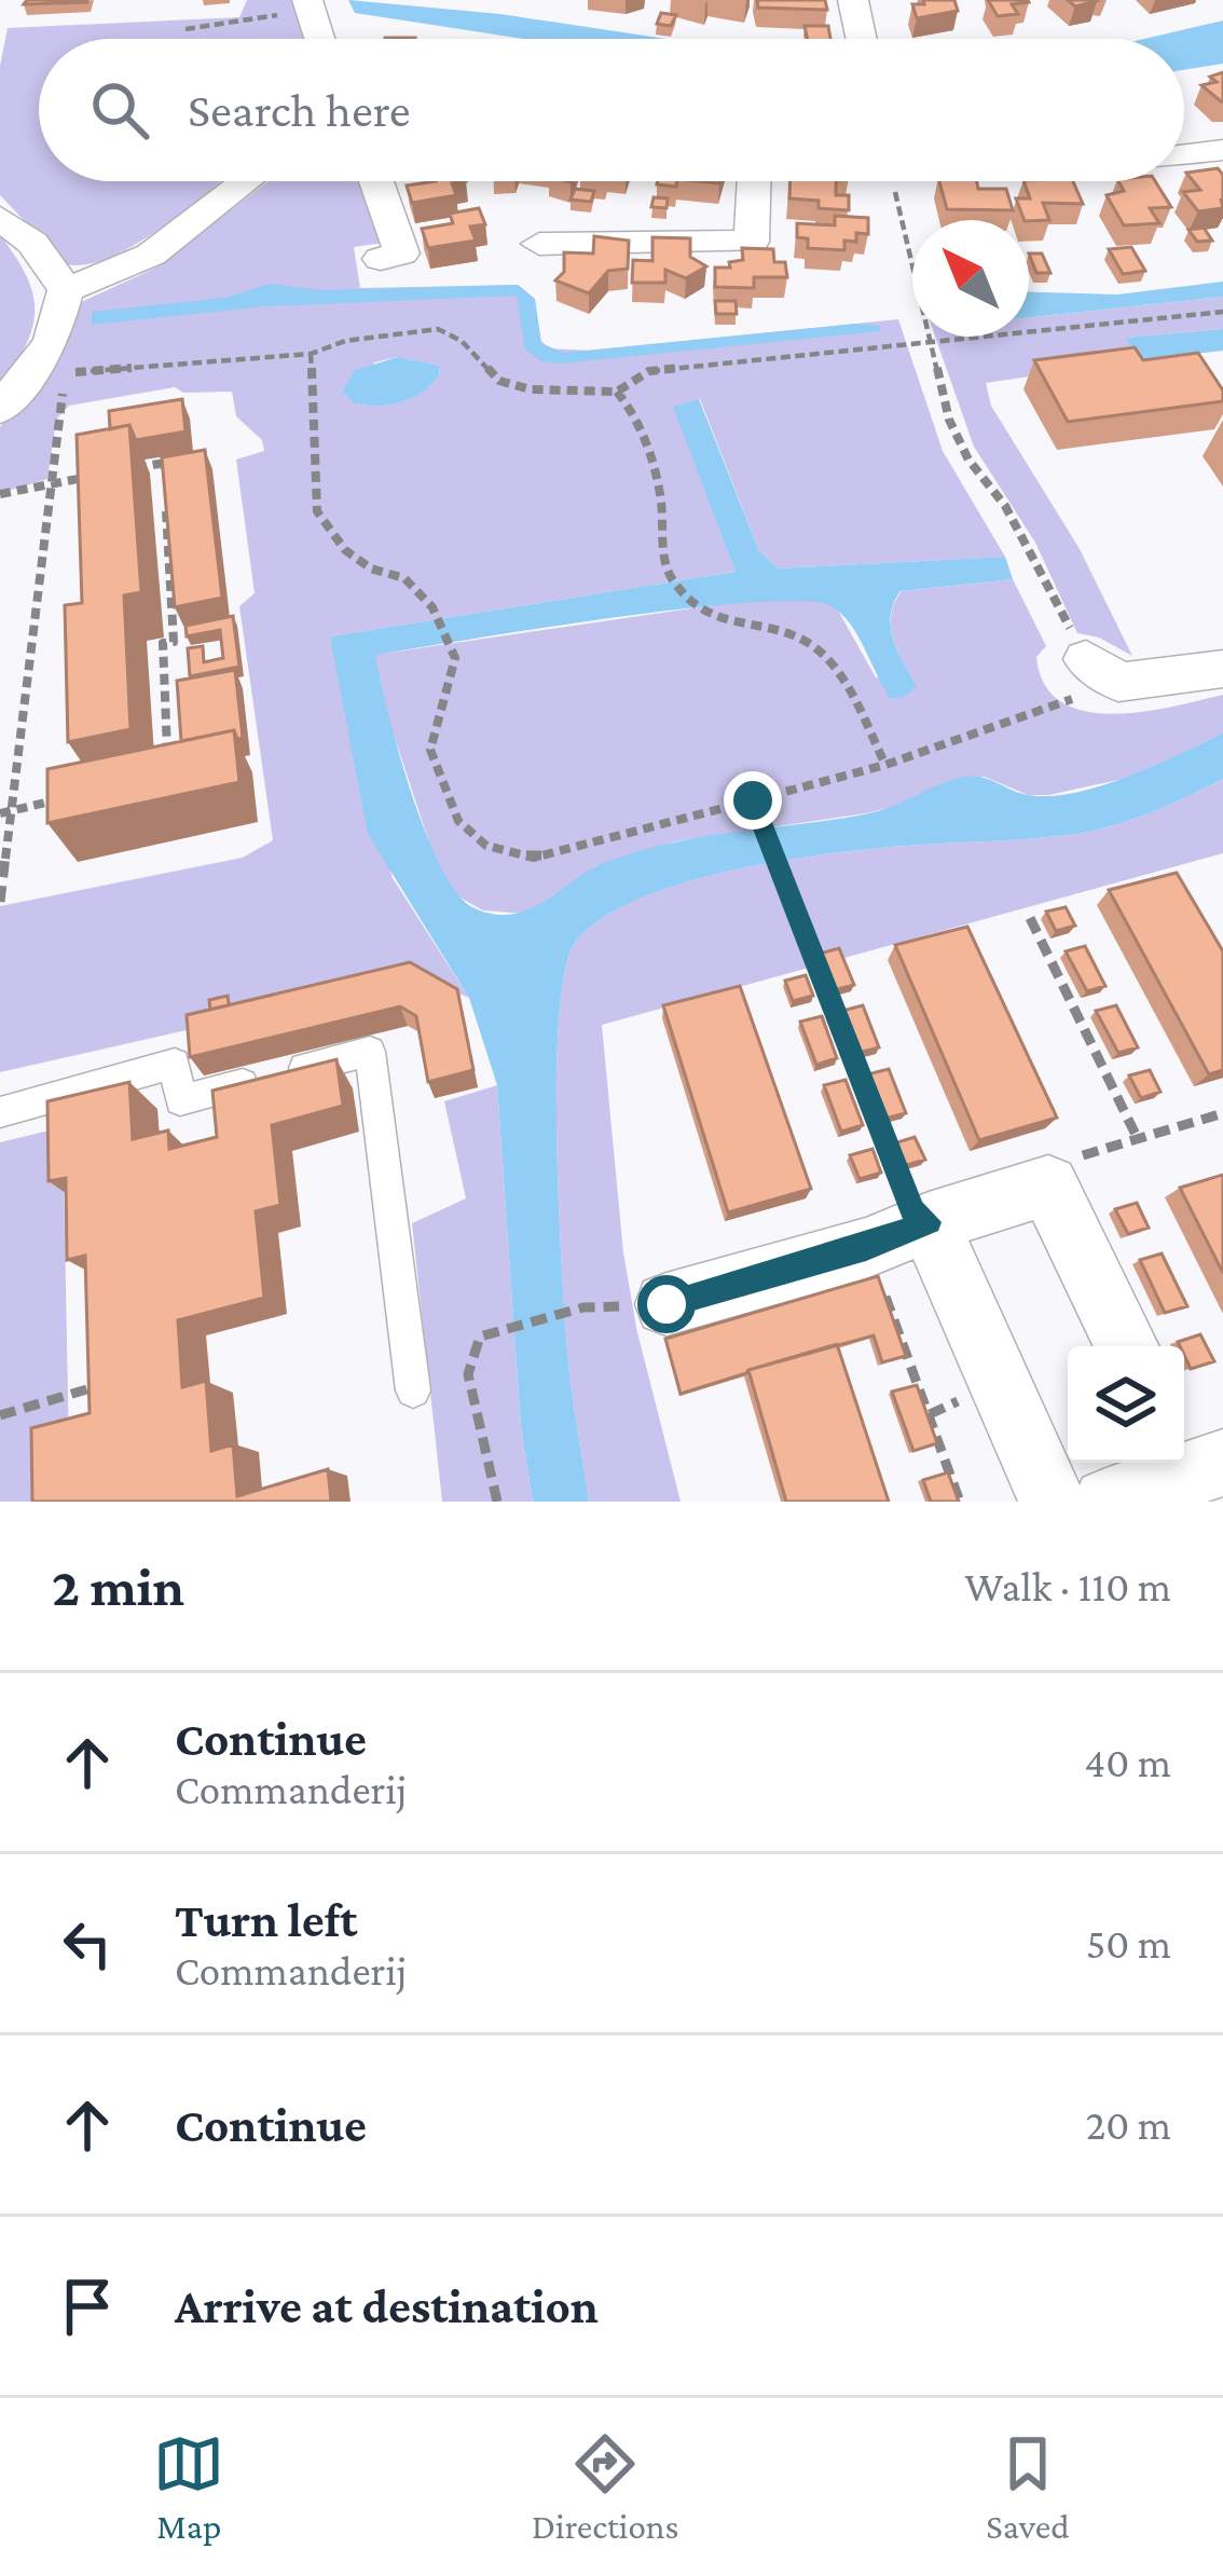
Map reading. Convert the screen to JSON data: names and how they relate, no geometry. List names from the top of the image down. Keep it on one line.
{"north":"top left","page":{"search":"Search here","heading":["2 min","Walk · 110 m"],"list":[["Continue","Commanderij","40 m"],["Turn left","Commanderij","50 m"],["Continue","20 m"],"Arrive at destination"],"nav":["Map","Directions","Saved"]}}
